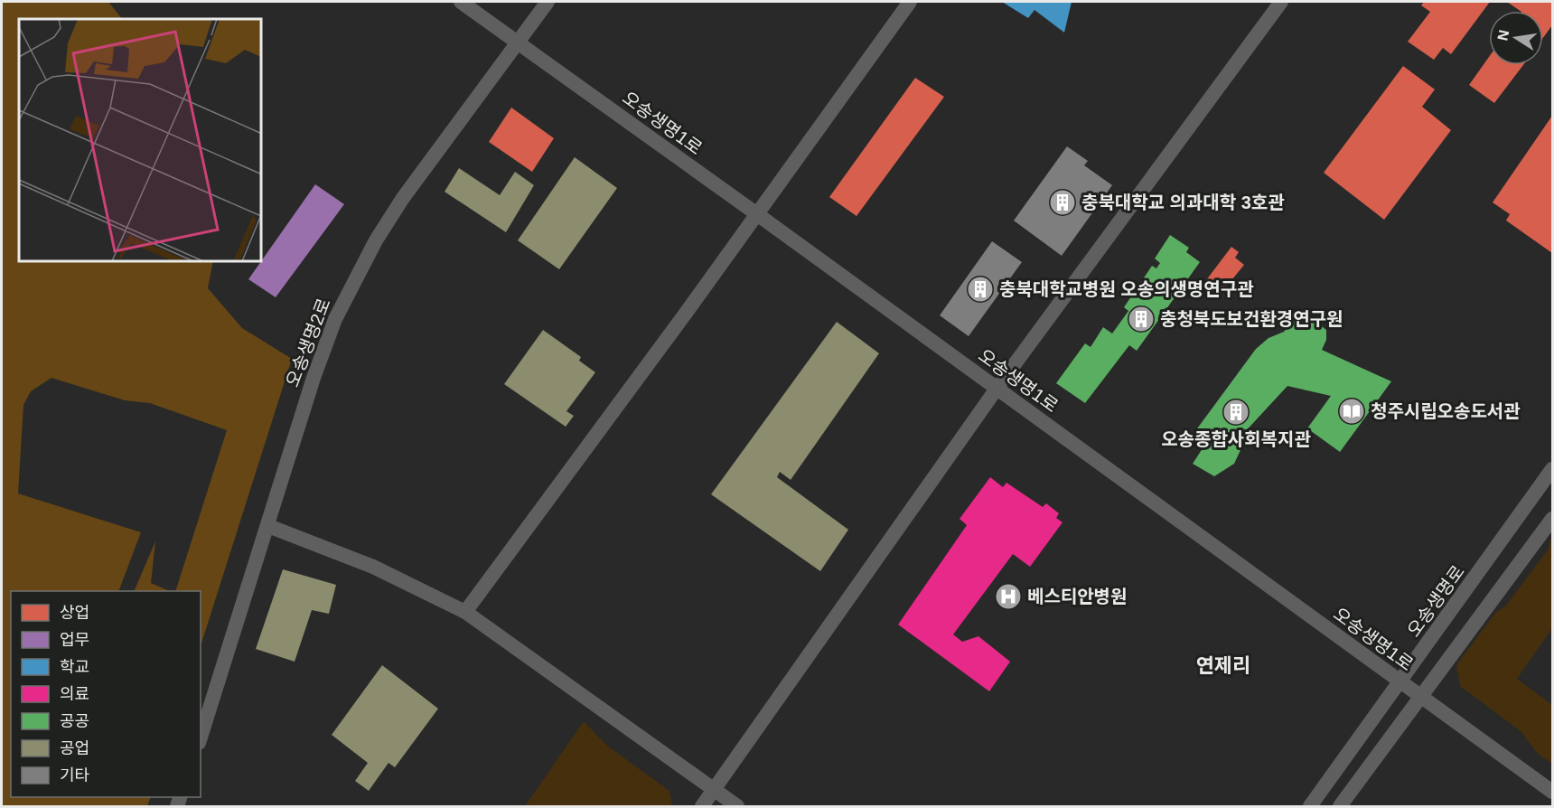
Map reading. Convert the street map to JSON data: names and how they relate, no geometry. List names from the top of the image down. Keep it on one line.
{"streets":{"street":["오송생명1로","오송생명2로","오송생명로"]},"crossings":[["오송생명1로","오송생명2로"],["오송생명1로","오송생명로"]],"districts":["연제리"],"places":{"building":["충북대학교 의과대학 3호관","충북대학교병원 오송의생명연구관","충청북도보건환경연구원","오송종합사회복지관"],"library":["청주시립오송도서관"],"hospital":["베스티안병원"]},"legend":["상업","업무","학교","의료","공공","공업","기타"],"north":"left"}
